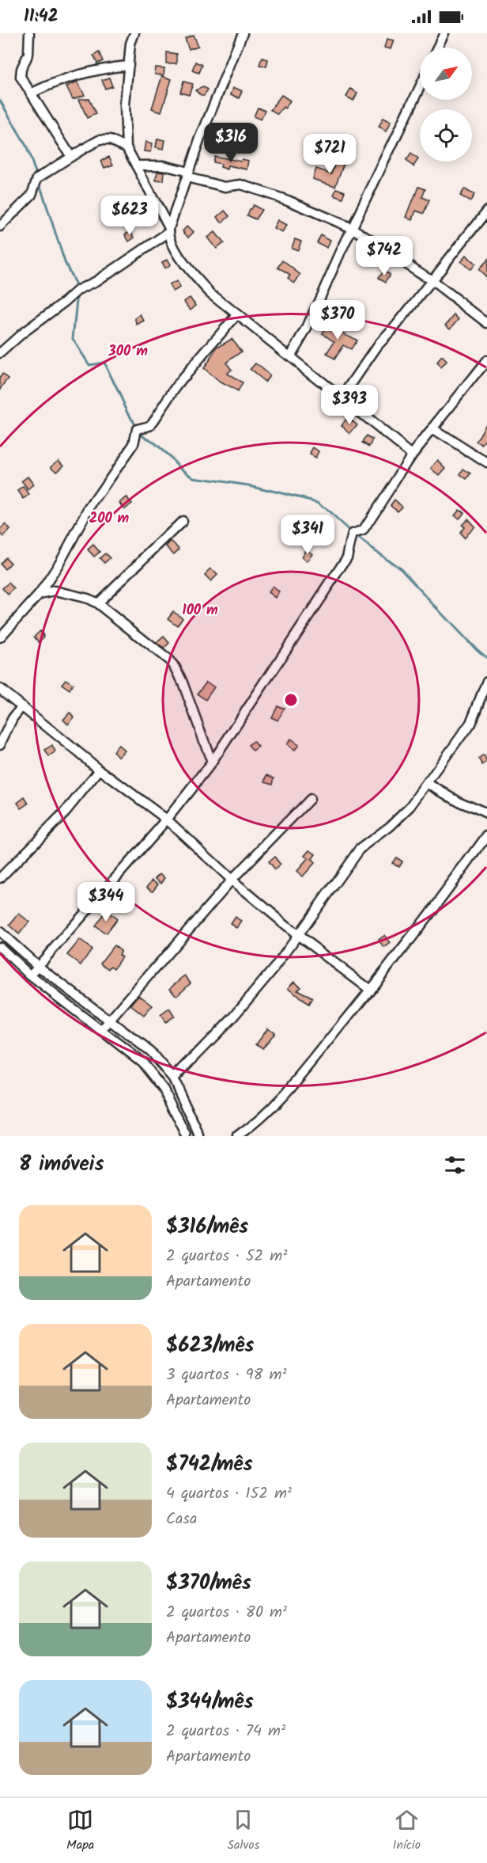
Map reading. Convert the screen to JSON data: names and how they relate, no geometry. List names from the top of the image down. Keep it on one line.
{"north":"top right","page":{"status":"11:42","price":["$316","$721","$623","$742","$370","$393","$341","$344"],"heading":"8 imóveis","list":[{"name":"$316/mês","note":"2 quartos · 52 m² · Apartamento"},{"name":"$623/mês","note":"3 quartos · 98 m² · Apartamento"},{"name":"$742/mês","note":"4 quartos · 152 m² · Casa"},{"name":"$370/mês","note":"2 quartos · 80 m² · Apartamento"},{"name":"$344/mês","note":"2 quartos · 74 m² · Apartamento"}],"tabs":["Mapa","Salvos","Início"]},"rings":["300 m","200 m","100 m"]}
